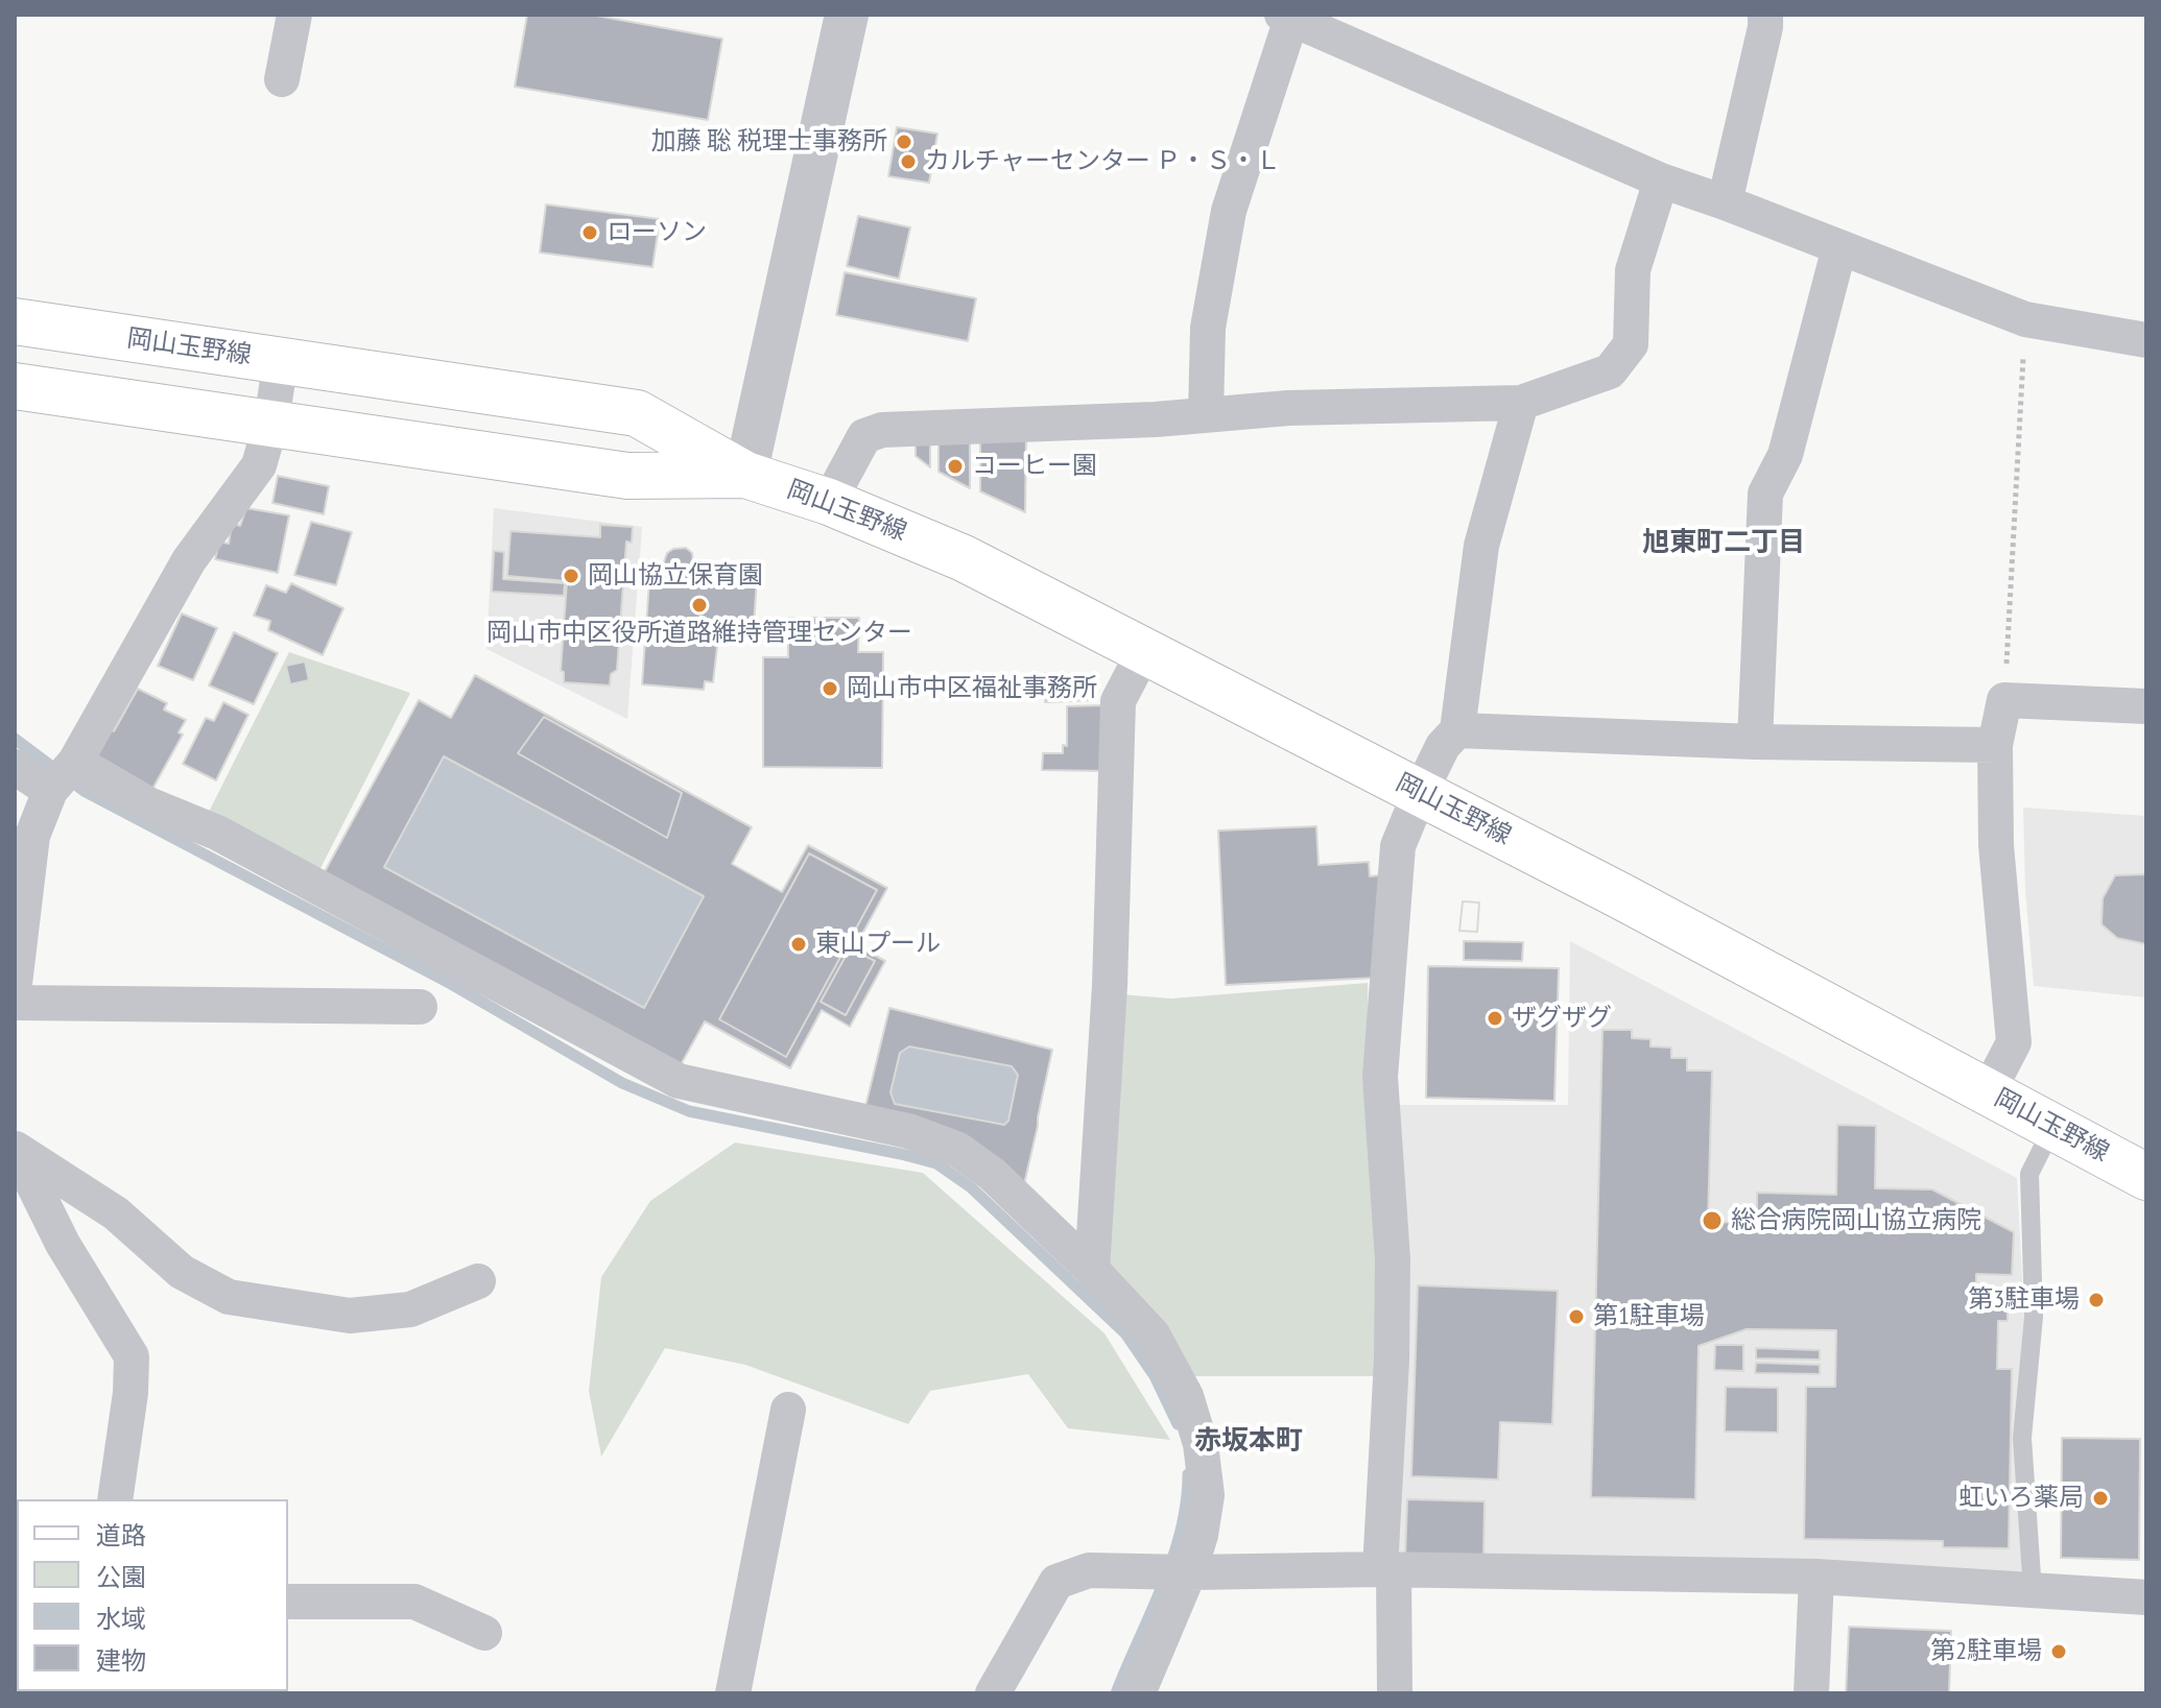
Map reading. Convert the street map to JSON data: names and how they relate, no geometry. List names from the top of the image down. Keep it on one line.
{"streets":{"main road":["岡山玉野線"]},"districts":["旭東町二丁目","赤坂本町"],"places":["加藤 聡 税理士事務所","カルチャーセンター Ｐ・Ｓ・Ｌ","ローソン","コーヒー園","岡山協立保育園","岡山市中区役所道路維持管理センター","岡山市中区福祉事務所","東山プール","ザグザグ","総合病院岡山協立病院","第3駐車場","第1駐車場","虹いろ薬局","第2駐車場"],"legend":["道路","公園","水域","建物"]}
